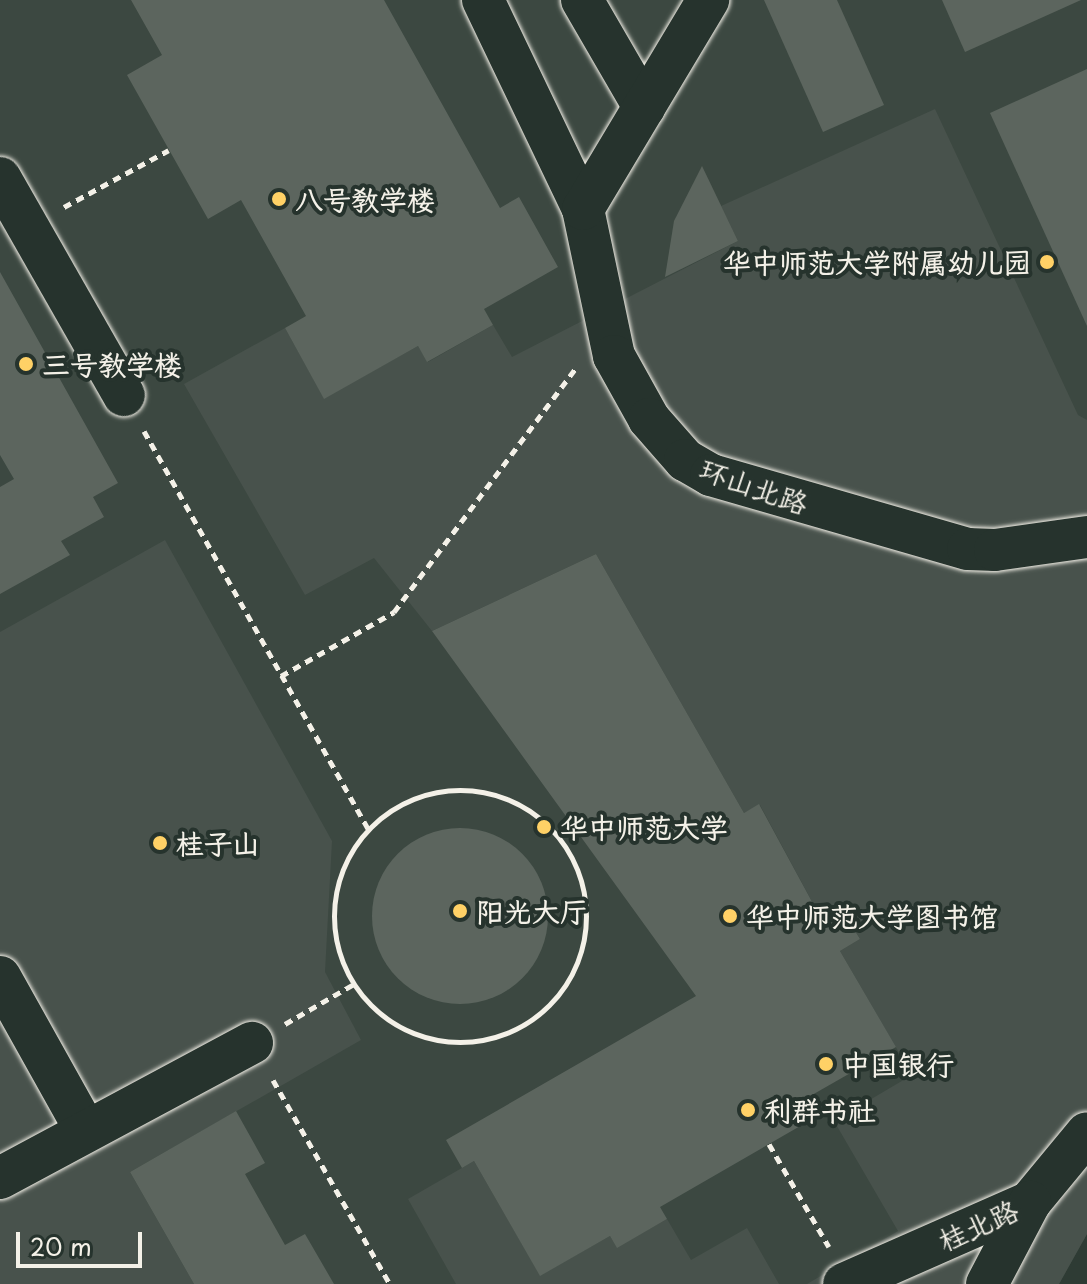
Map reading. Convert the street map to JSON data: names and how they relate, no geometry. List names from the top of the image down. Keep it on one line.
{"streets":{"street":["环山北路","桂北路"]},"places":["八号教学楼","华中师范大学附属幼儿园","三号教学楼","华中师范大学","桂子山","阳光大厅","华中师范大学图书馆","中国银行","利群书社"],"scale_bar":"20 m"}
